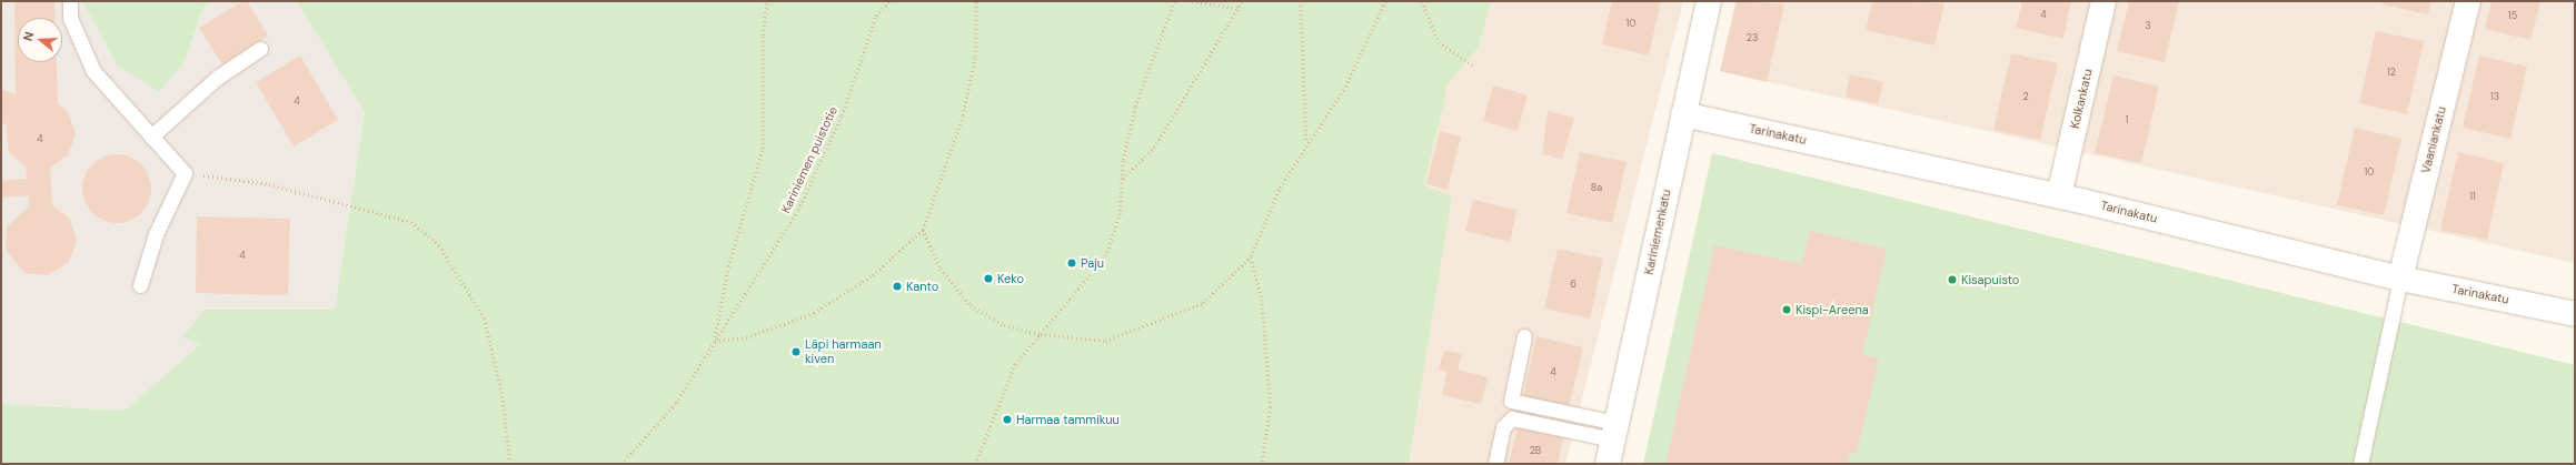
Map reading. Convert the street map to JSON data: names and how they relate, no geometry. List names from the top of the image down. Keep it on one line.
{"streets":{"street":["Kolkankatu","Tarinakatu","Vaaniankatu","Kariniemenkatu"],"path":["Kariniemen puistotie"]},"crossings":[["Kolkankatu","Tarinakatu"],["Tarinakatu","Vaaniankatu"],["Tarinakatu","Kariniemenkatu"]],"places":["Paju","Keko","Kisapuisto","Kanto","Kispi-Areena","Läpi harmaan kiven","Harmaa tammikuu"],"house_numbers":["4","15","10","3","23","12","2","13","4","1","4","10","8a","11","4","6","4","2B"],"north":"left"}
